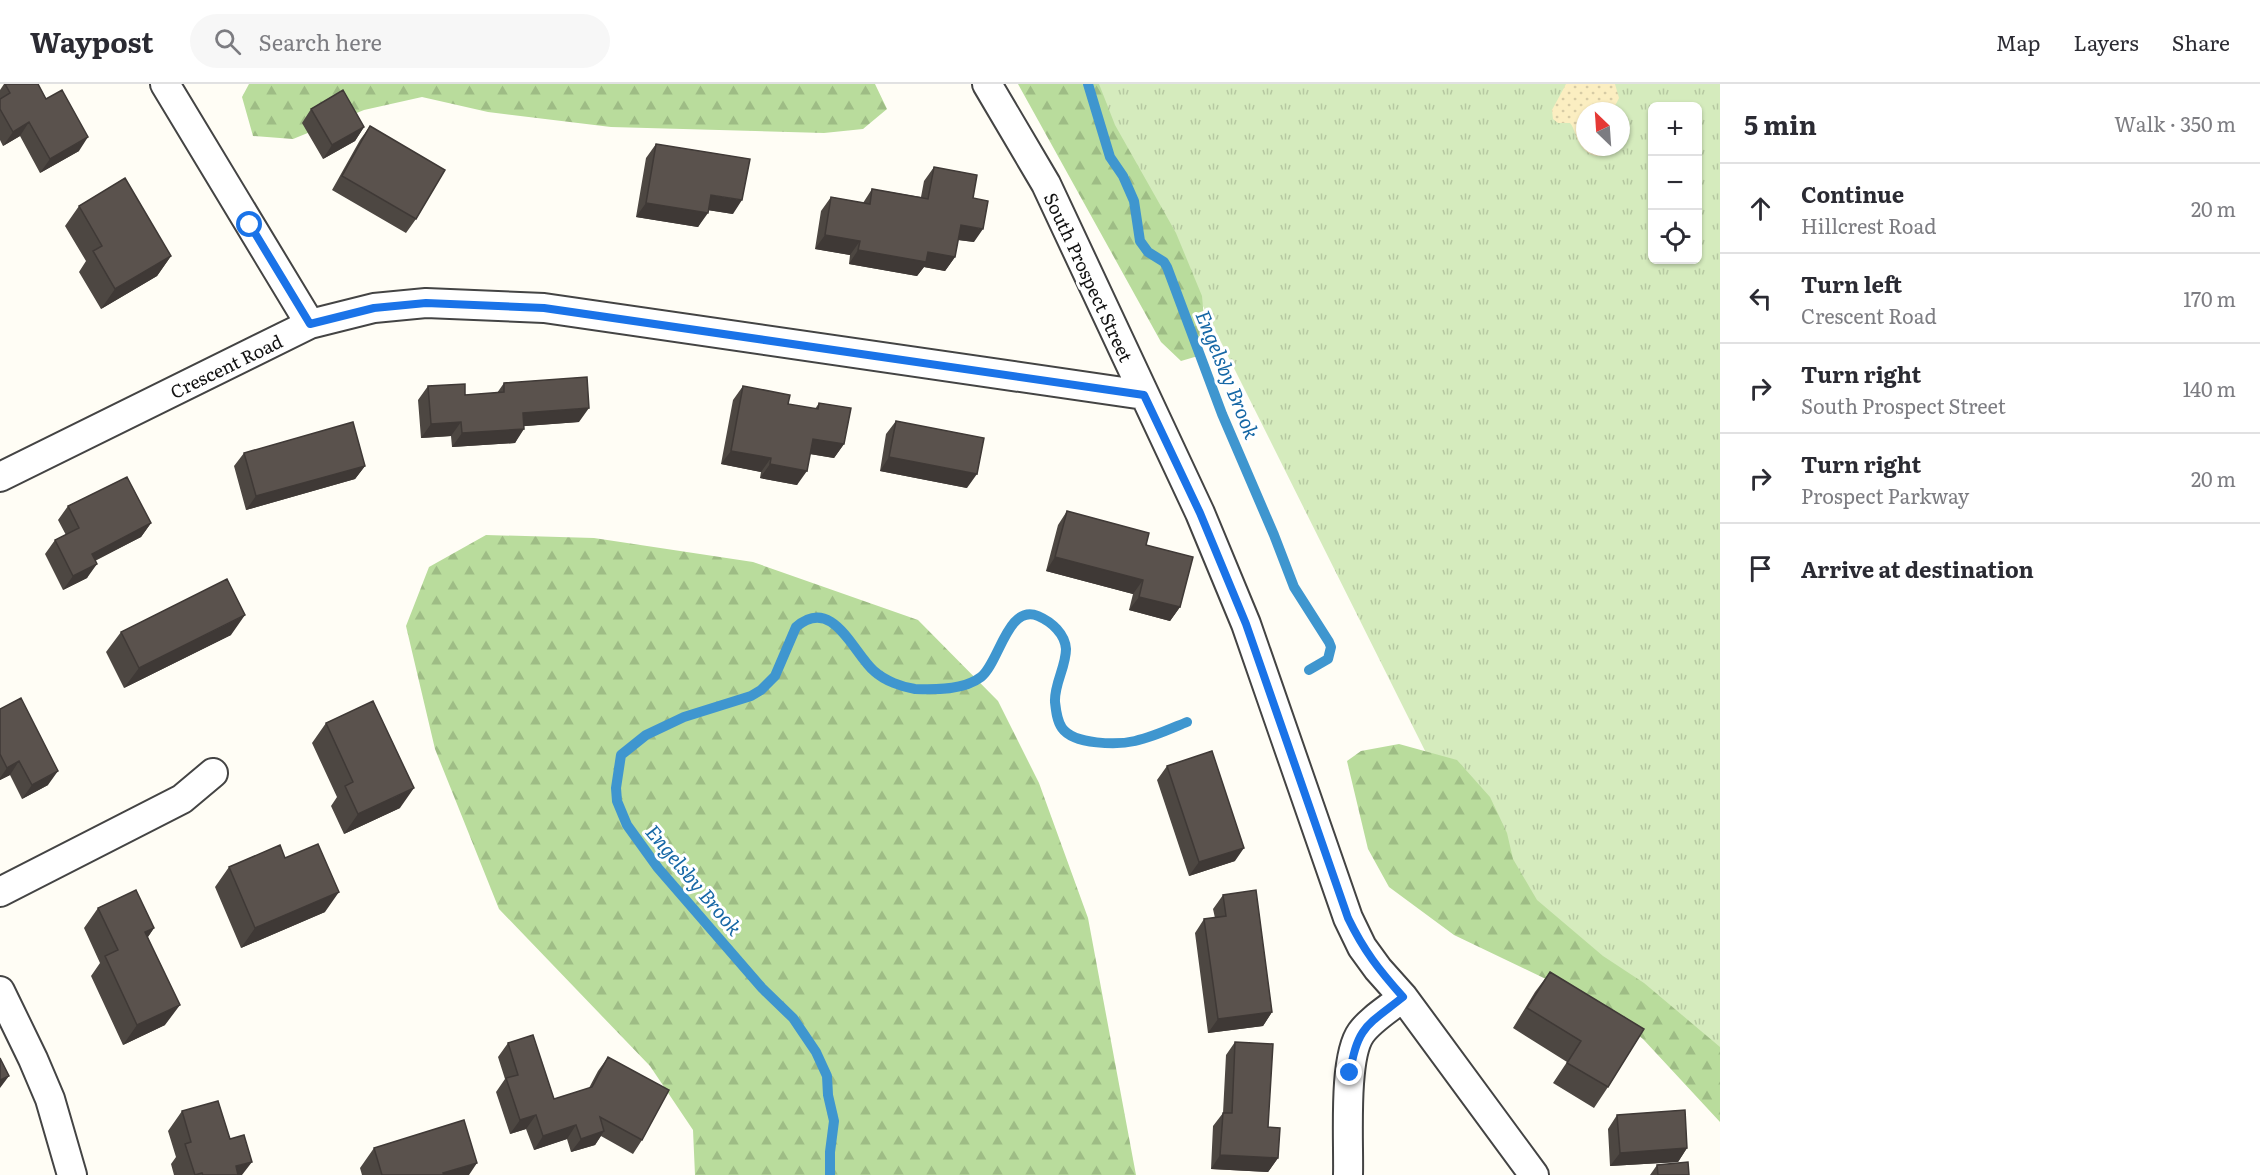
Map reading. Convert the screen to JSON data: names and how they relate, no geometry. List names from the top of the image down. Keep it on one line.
{"streets":{"street":["South Prospect Street","Crescent Road"]},"crossings":[["South Prospect Street","Crescent Road"]],"water":["Engelsby Brook"],"north":"top left","page":{"header":"Waypost","search":"Search here","nav":["Map","Layers","Share"],"heading":["5 min","Walk · 350 m"],"map_buttons":["+","−"],"list":[["Continue","Hillcrest Road","20 m"],["Turn left","Crescent Road","170 m"],["Turn right","South Prospect Street","140 m"],["Turn right","Prospect Parkway","20 m"],"Arrive at destination"]}}
